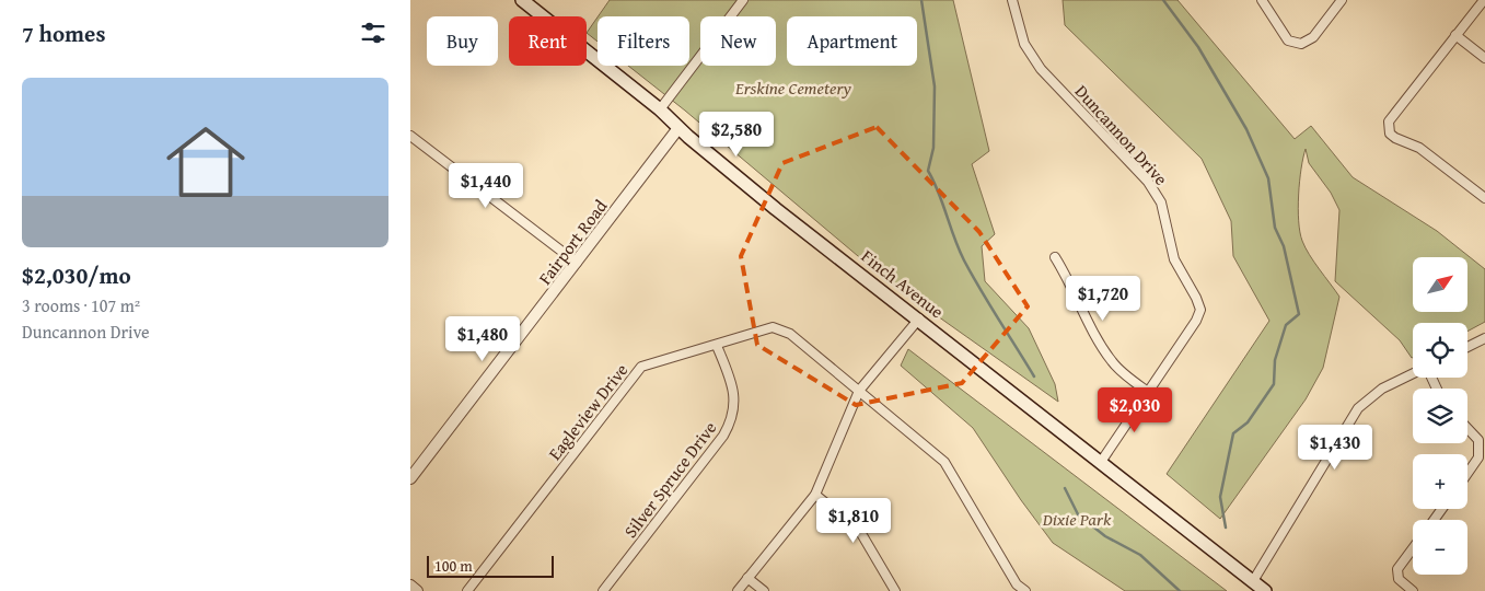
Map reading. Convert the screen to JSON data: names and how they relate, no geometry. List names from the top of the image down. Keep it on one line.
{"streets":{"main road":["Finch Avenue"],"street":["Duncannon Drive","Fairport Road","Eagleview Drive","Silver Spruce Drive"]},"crossings":[["Duncannon Drive","Finch Avenue"],["Fairport Road","Finch Avenue"],["Eagleview Drive","Silver Spruce Drive"]],"parks":["Erskine Cemetery","Dixie Park"],"scale_bar":"100 m","north":"top right","page":{"heading":"7 homes","chip":["Buy","Rent","Filters","New","Apartment"],"list":[{"name":"$2,030/mo","note":"3 rooms · 107 m² · Duncannon Drive"}],"price":["$2,580","$1,440","$1,720","$1,480","$2,030","$1,430","$1,810"],"map_buttons":["+","−"],"scale":"100 m"}}
